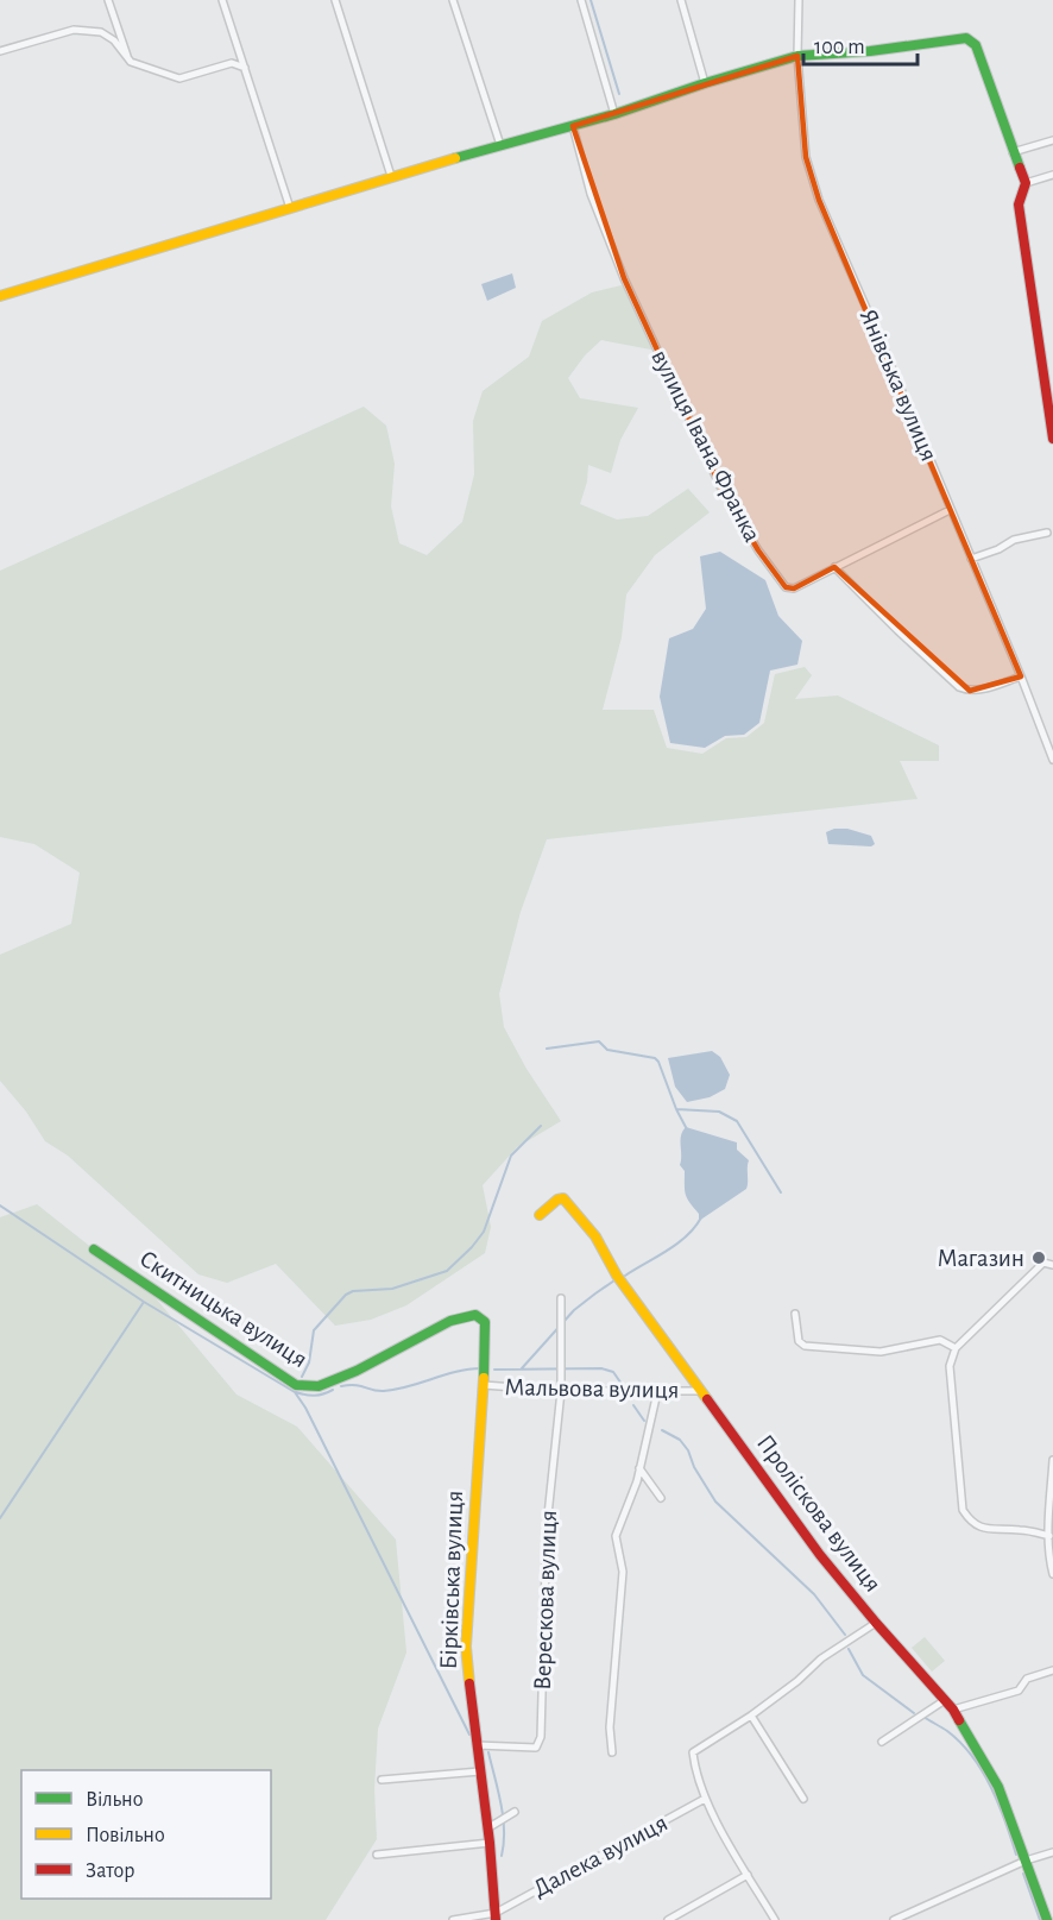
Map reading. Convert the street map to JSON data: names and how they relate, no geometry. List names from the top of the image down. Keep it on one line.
{"streets":{"street":["Янівська вулиця","вулиця Івана Франка","Скитницька вулиця","Мальвова вулиця","Проліскова вулиця","Бірківська вулиця","Верескова вулиця","Далека вулиця"]},"crossings":[["Янівська вулиця","вулиця Івана Франка"],["Скитницька вулиця","Бірківська вулиця"],["Мальвова вулиця","Проліскова вулиця"],["Мальвова вулиця","Бірківська вулиця"],["Мальвова вулиця","Верескова вулиця"],["Бірківська вулиця","Верескова вулиця"],["Бірківська вулиця","Далека вулиця"]],"places":["Магазин"],"legend":["Вільно","Повільно","Затор"],"scale_bar":"100 m"}
